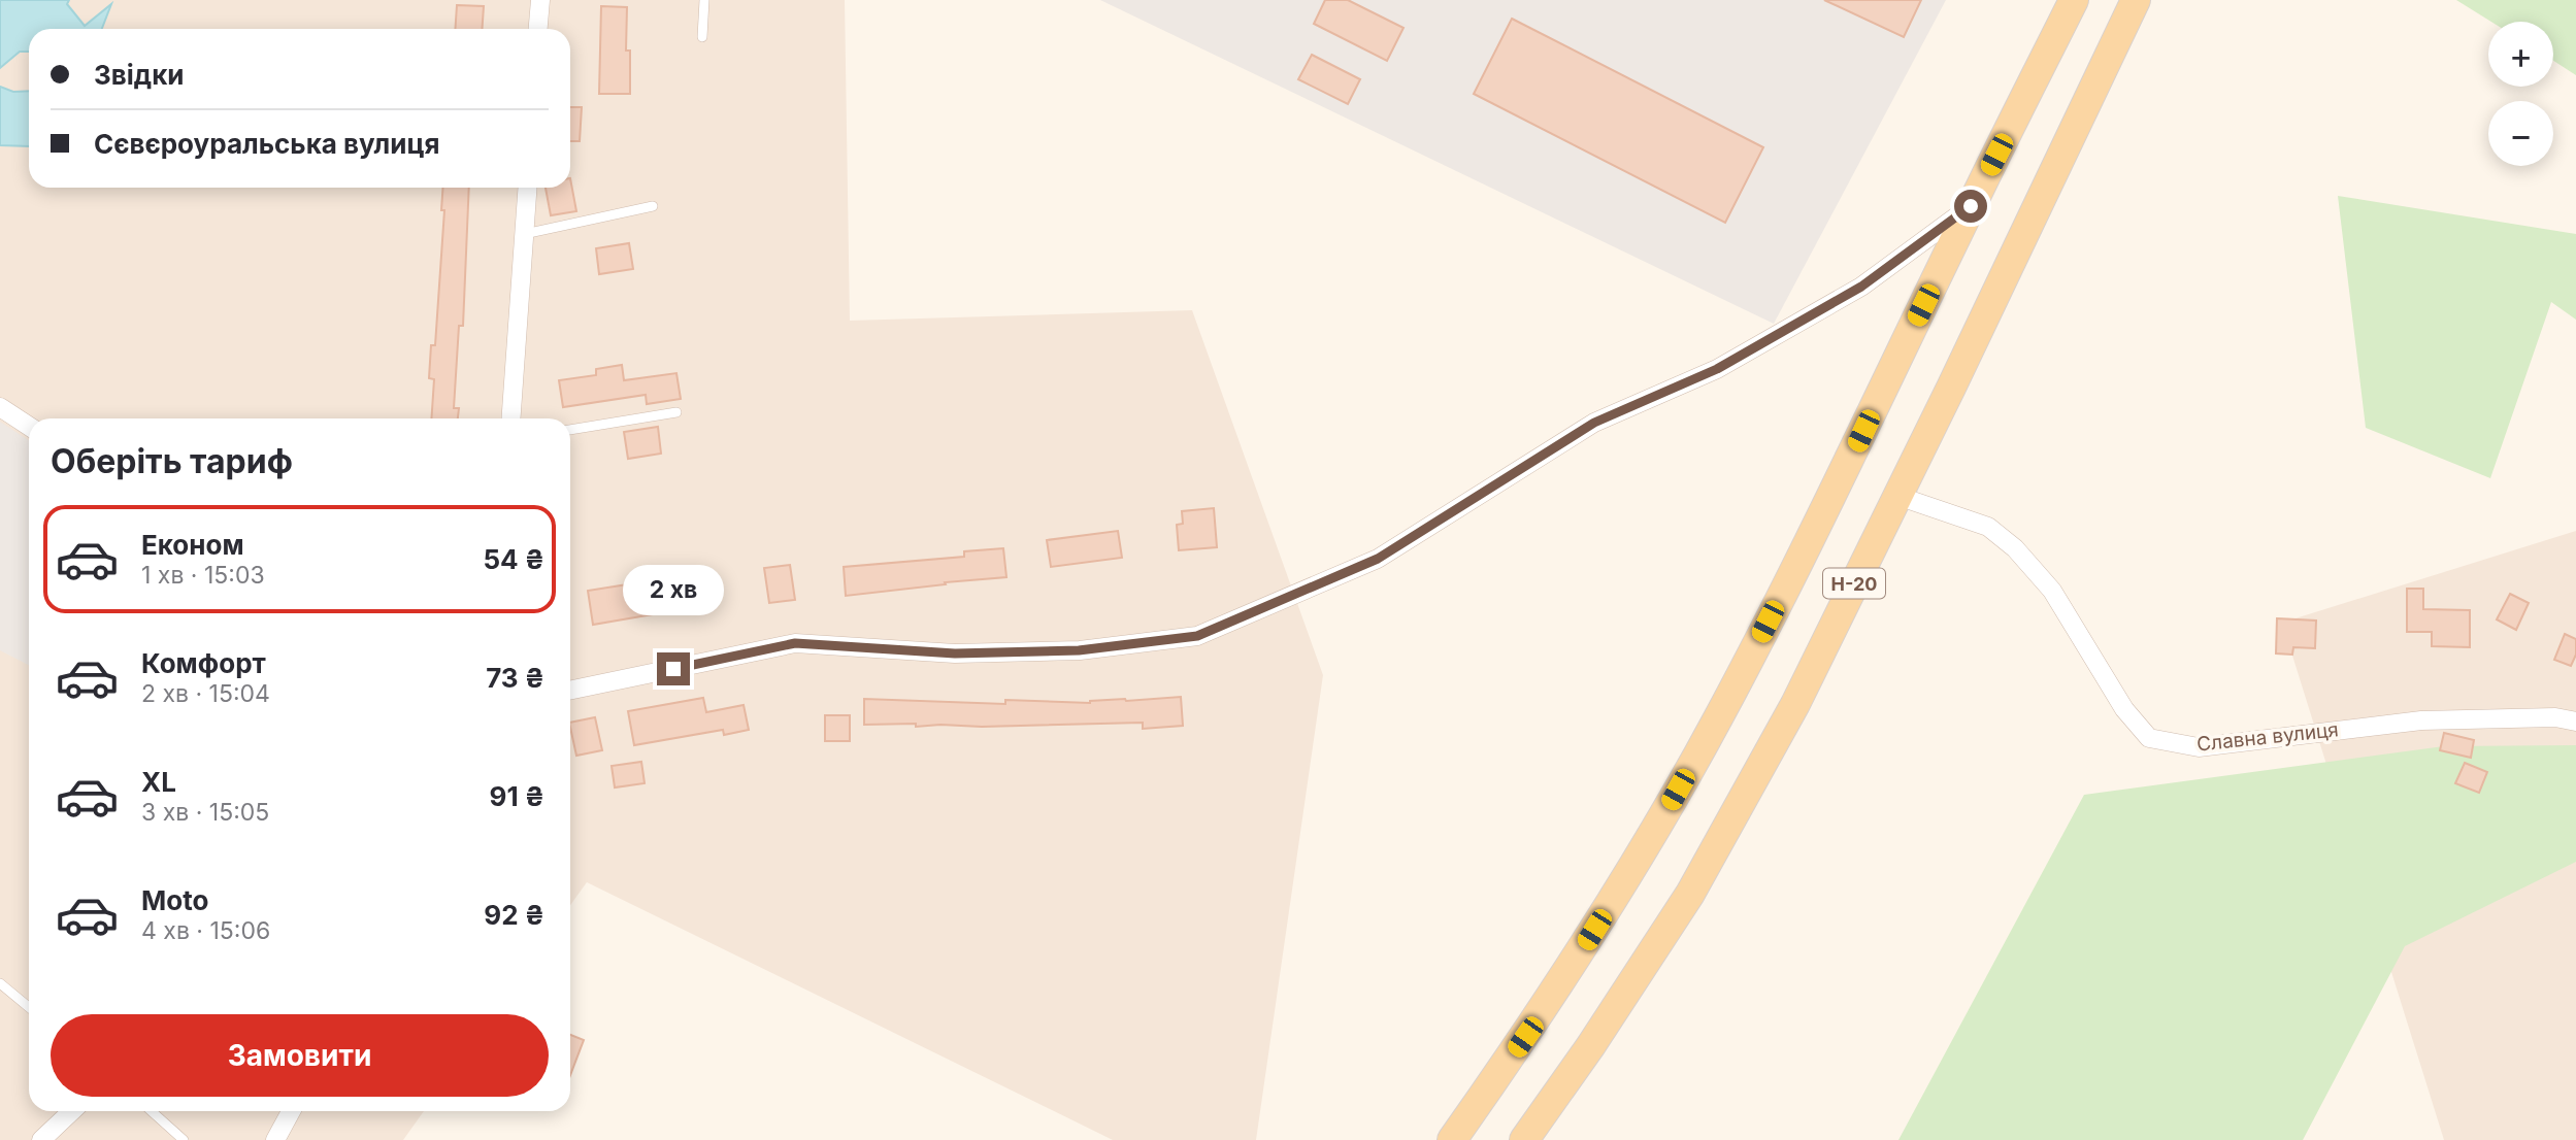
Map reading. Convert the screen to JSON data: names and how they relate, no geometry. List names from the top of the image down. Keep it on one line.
{"streets":{"main road":["Н-20"],"street":["Славна вулиця"]},"crossings":[["Н-20","Славна вулиця"]],"page":{"map_buttons":["+","−"],"banner":["Звідки","Сєвєроуральська вулиця"],"heading":"Оберіть тариф","list":[{"name":"Економ","note":"1 хв · 15:03","value":"54 ₴"},{"name":"Комфорт","note":"2 хв · 15:04","value":"73 ₴"},{"name":"XL","note":"3 хв · 15:05","value":"91 ₴"},{"name":"Moto","note":"4 хв · 15:06","value":"92 ₴"}],"bubble":"2 хв","buttons":"Замовити"}}
